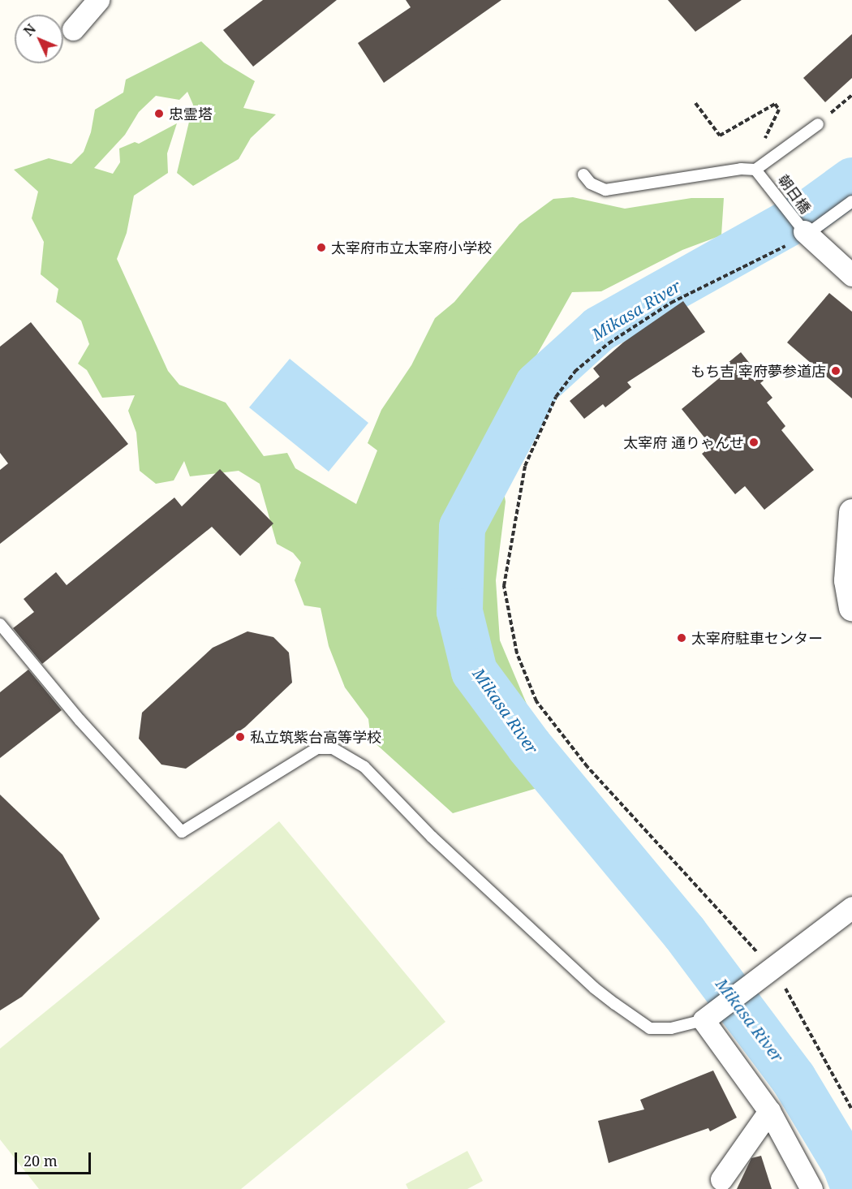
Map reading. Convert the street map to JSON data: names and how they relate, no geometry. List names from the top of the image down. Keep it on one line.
{"streets":{"lane":["朝日橋"]},"water":["Mikasa River"],"places":["忠霊塔","太宰府市立太宰府小学校","もち吉 宰府夢参道店","太宰府 通りゃんせ","太宰府駐車センター","私立筑紫台高等学校"],"scale_bar":"20 m","north":"top left"}
